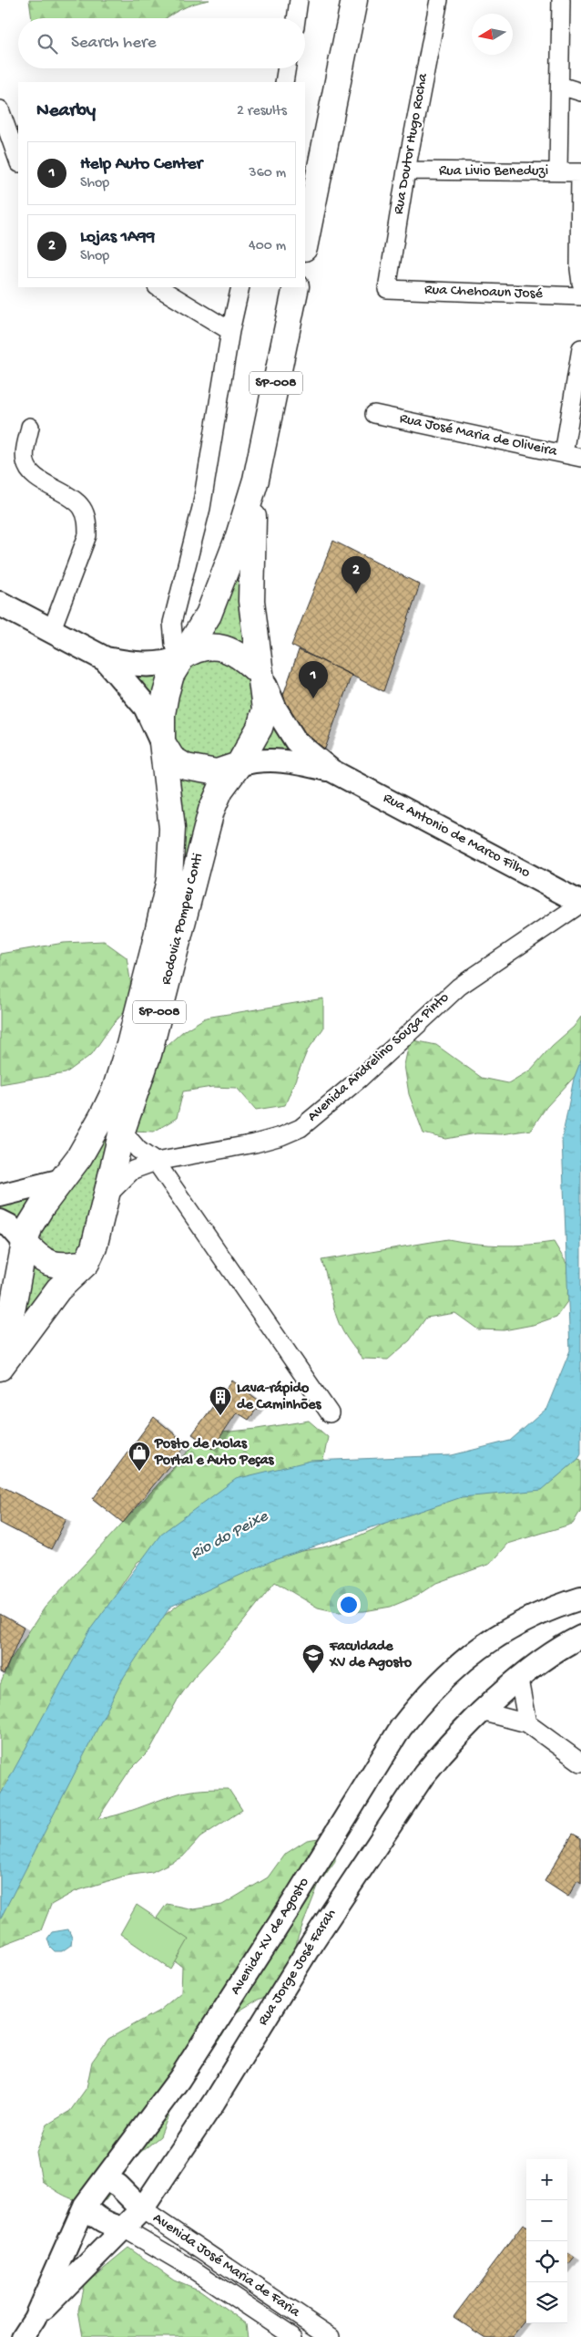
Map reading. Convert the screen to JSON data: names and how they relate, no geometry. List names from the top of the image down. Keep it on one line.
{"streets":{"main road":["SP-008","Rodovia Pompeu Conti"],"street":["Rua Doutor Hugo Rocha","Rua Livio Beneduzi","Rua Chehoaun José","Rua José Maria de Oliveira","Rua Antonio de Marco Filho","Avenida Andrelino Souza Pinto","Avenida XV de Agosto","Rua Jorge José Farah","Avenida José Maria de Faria"]},"crossings":[["Rua Doutor Hugo Rocha","Rua Livio Beneduzi"],["Rua Doutor Hugo Rocha","Rua Chehoaun José"],["SP-008","Rua Antonio de Marco Filho"],["SP-008","Rodovia Pompeu Conti"],["Rua Antonio de Marco Filho","Rodovia Pompeu Conti"],["Rua Antonio de Marco Filho","Avenida Andrelino Souza Pinto"],["Rodovia Pompeu Conti","Avenida Andrelino Souza Pinto"],["Avenida XV de Agosto","Rua Jorge José Farah"],["Rua Jorge José Farah","Avenida José Maria de Faria"]],"water":["Rio do Peixe"],"places":{"building":["Lava-rápido de Caminhões"],"shop":["Posto de Molas Portal e Auto Peças"],"school or university":["Faculdade XV de Agosto"]},"north":"left","page":{"search":"Search here","heading":["Nearby","2 results"],"list":[{"mark":"1","name":"Help Auto Center","note":"Shop","value":"360 m"},{"mark":"2","name":"Lojas 1A99","note":"Shop","value":"400 m"}],"pins":["2","1"],"map_buttons":["+","−"]}}
